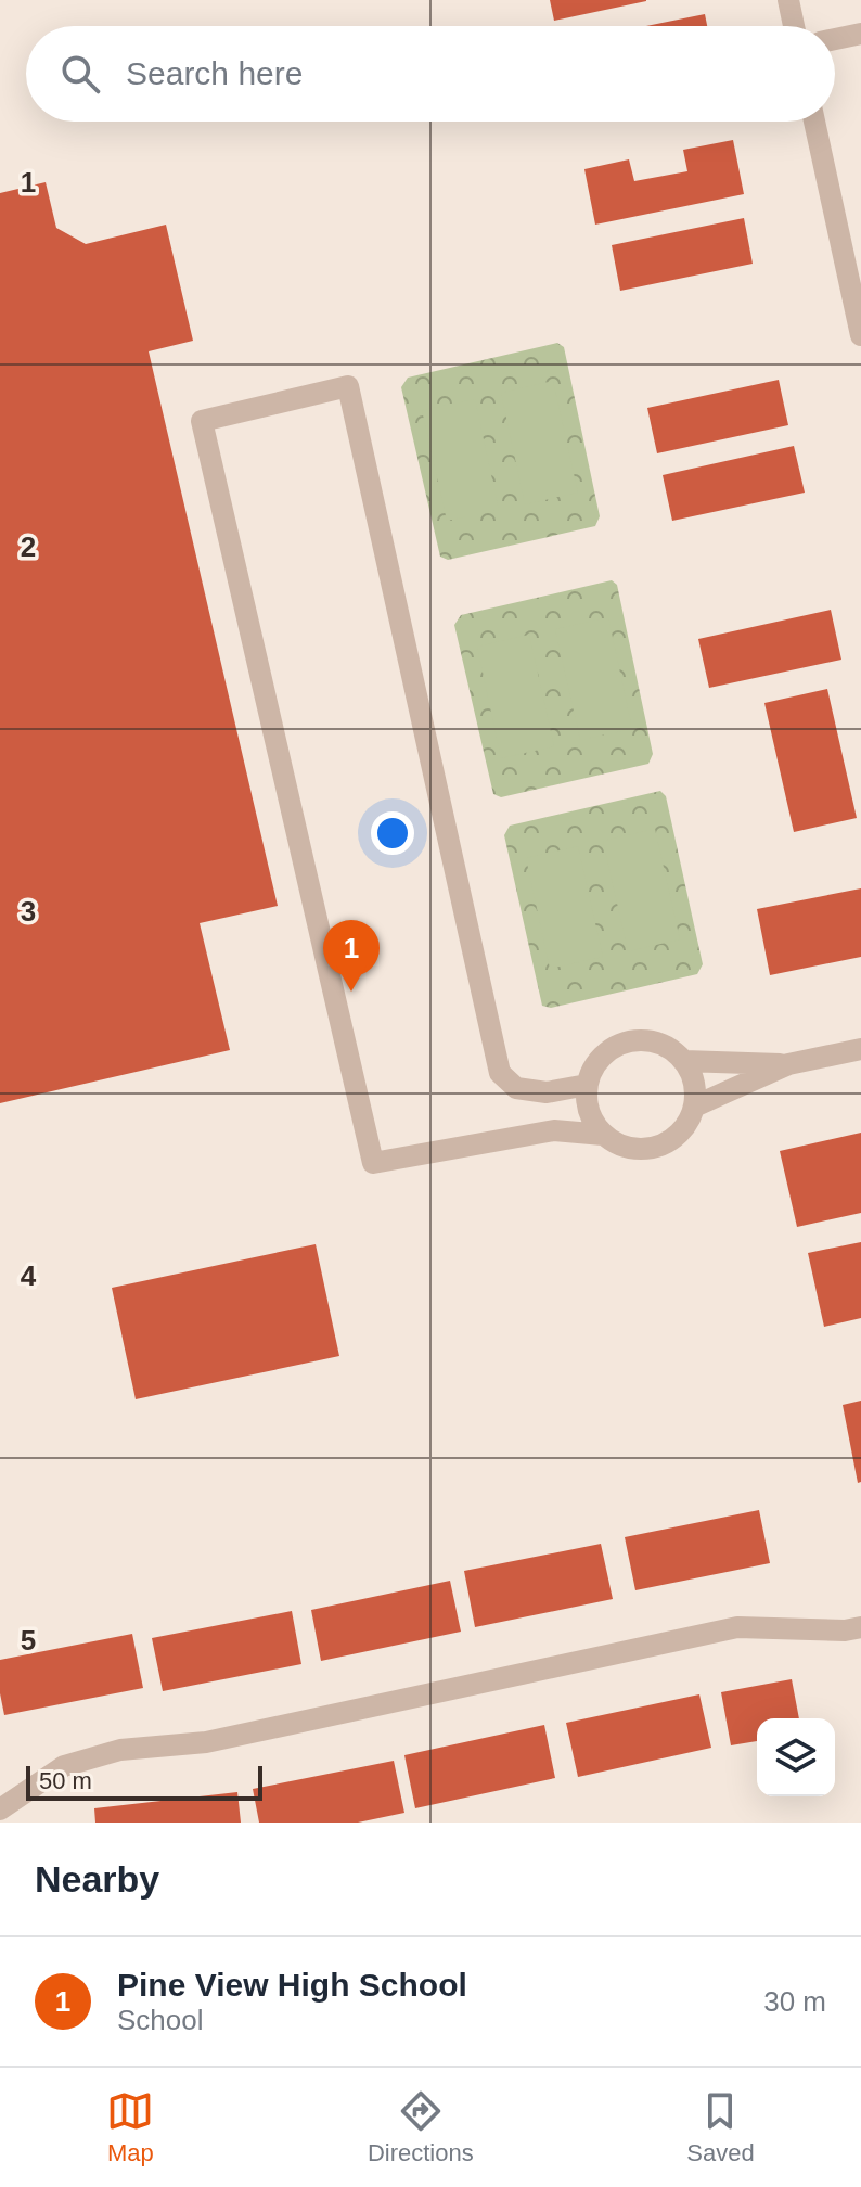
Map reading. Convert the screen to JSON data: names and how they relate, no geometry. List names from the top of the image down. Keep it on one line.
{"scale_bar":"50 m","page":{"search":"Search here","pins":"1","scale":"50 m","heading":"Nearby","list":[{"mark":"1","name":"Pine View High School","note":"School","value":"30 m"}],"nav":["Map","Directions","Saved"]},"grid":{"rows":["1","2","3","4","5"]}}
